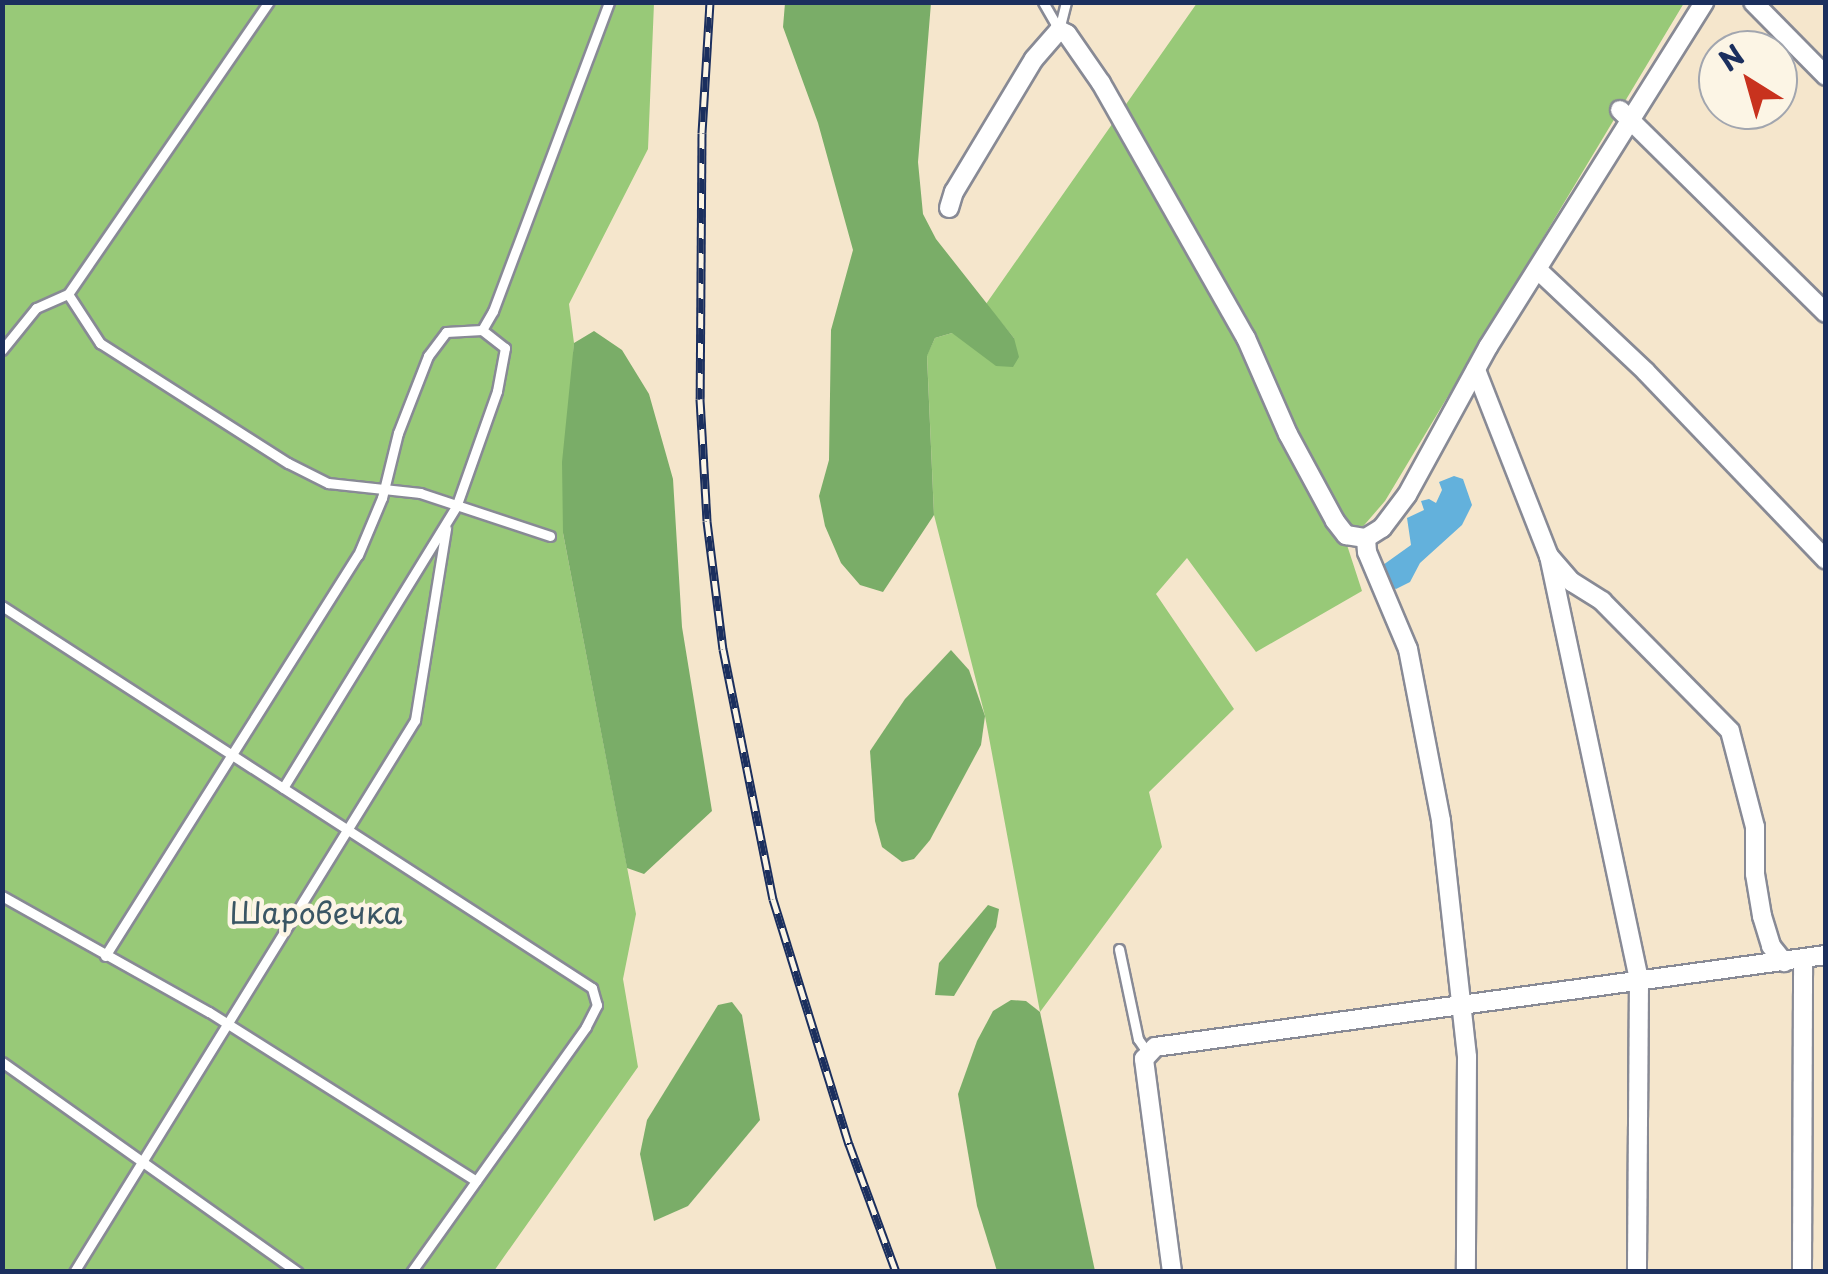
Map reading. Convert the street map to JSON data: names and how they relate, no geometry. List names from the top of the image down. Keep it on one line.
{"parks":["Шаровечка"],"north":"top left"}
